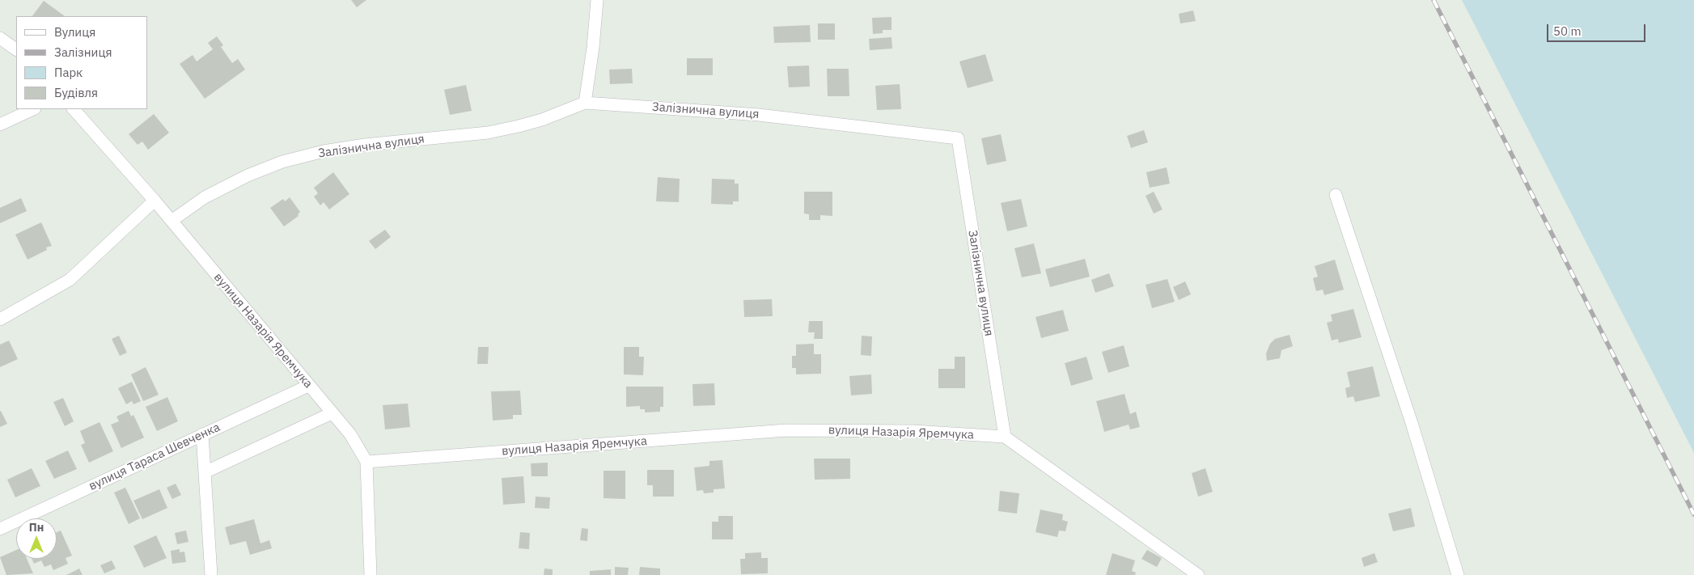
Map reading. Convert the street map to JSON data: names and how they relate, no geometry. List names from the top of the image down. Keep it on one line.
{"streets":{"street":["Залізнична вулиця","вулиця Назарія Яремчука","вулиця Тараса Шевченка"]},"crossings":[["Залізнична вулиця","вулиця Назарія Яремчука"],["вулиця Назарія Яремчука","вулиця Тараса Шевченка"]],"legend":["Вулиця","Залізниця","Парк","Будівля"],"scale_bar":"50 m","north":"top"}
